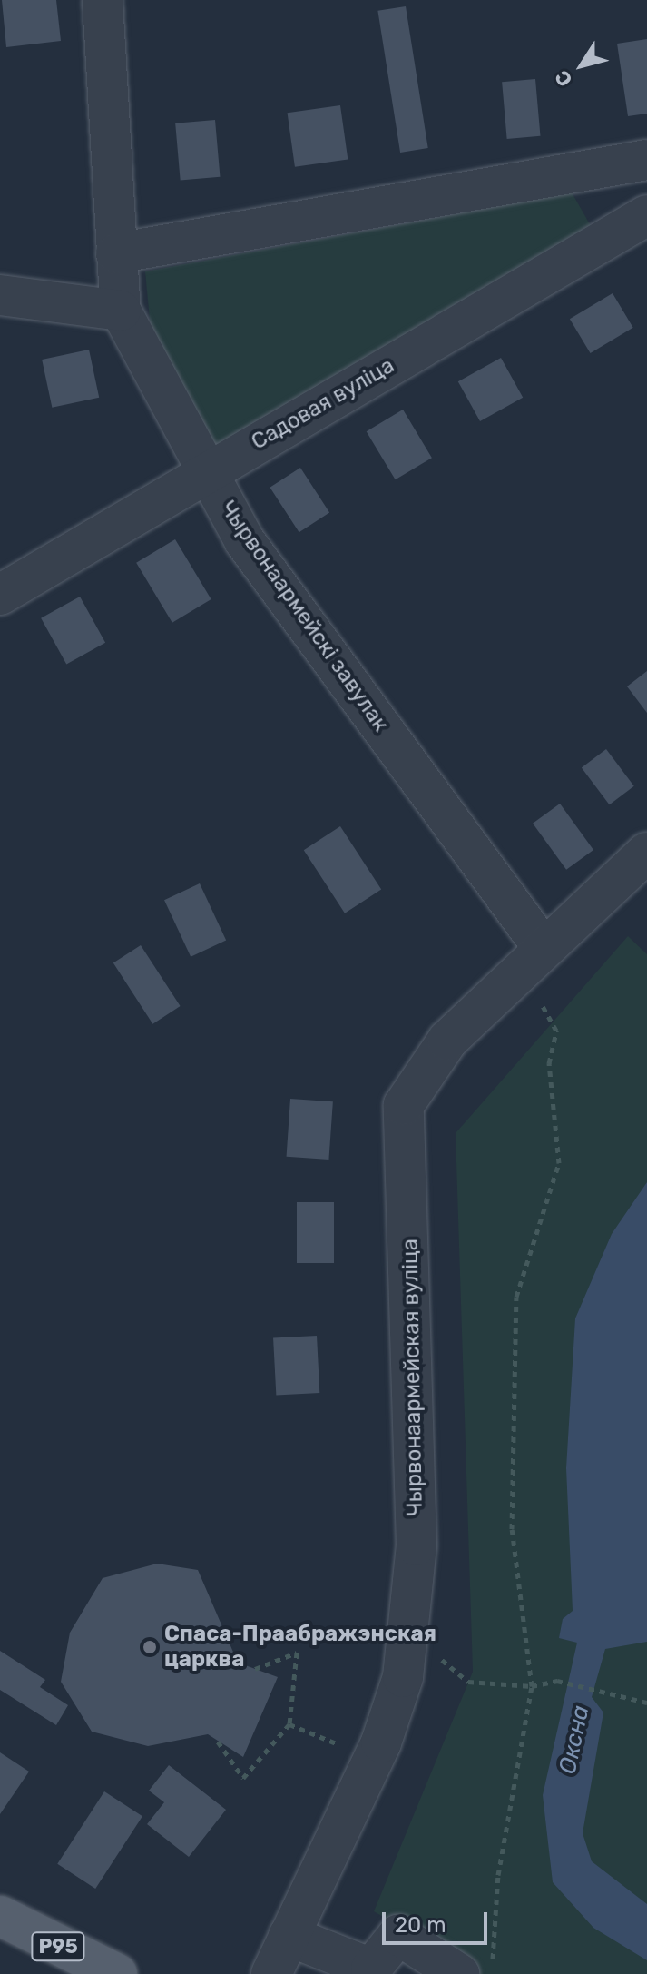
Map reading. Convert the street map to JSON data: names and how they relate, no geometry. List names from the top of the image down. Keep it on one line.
{"streets":{"main road":["Р95"],"street":["Садовая вуліца","Чырвонаармейскі завулак","Чырвонаармейская вуліца"]},"crossings":[["Садовая вуліца","Чырвонаармейскі завулак"],["Чырвонаармейскі завулак","Чырвонаармейская вуліца"]],"water":["Оксна"],"places":["Спаса-Праабражэнская царква"],"scale_bar":"20 m","north":"bottom left"}
